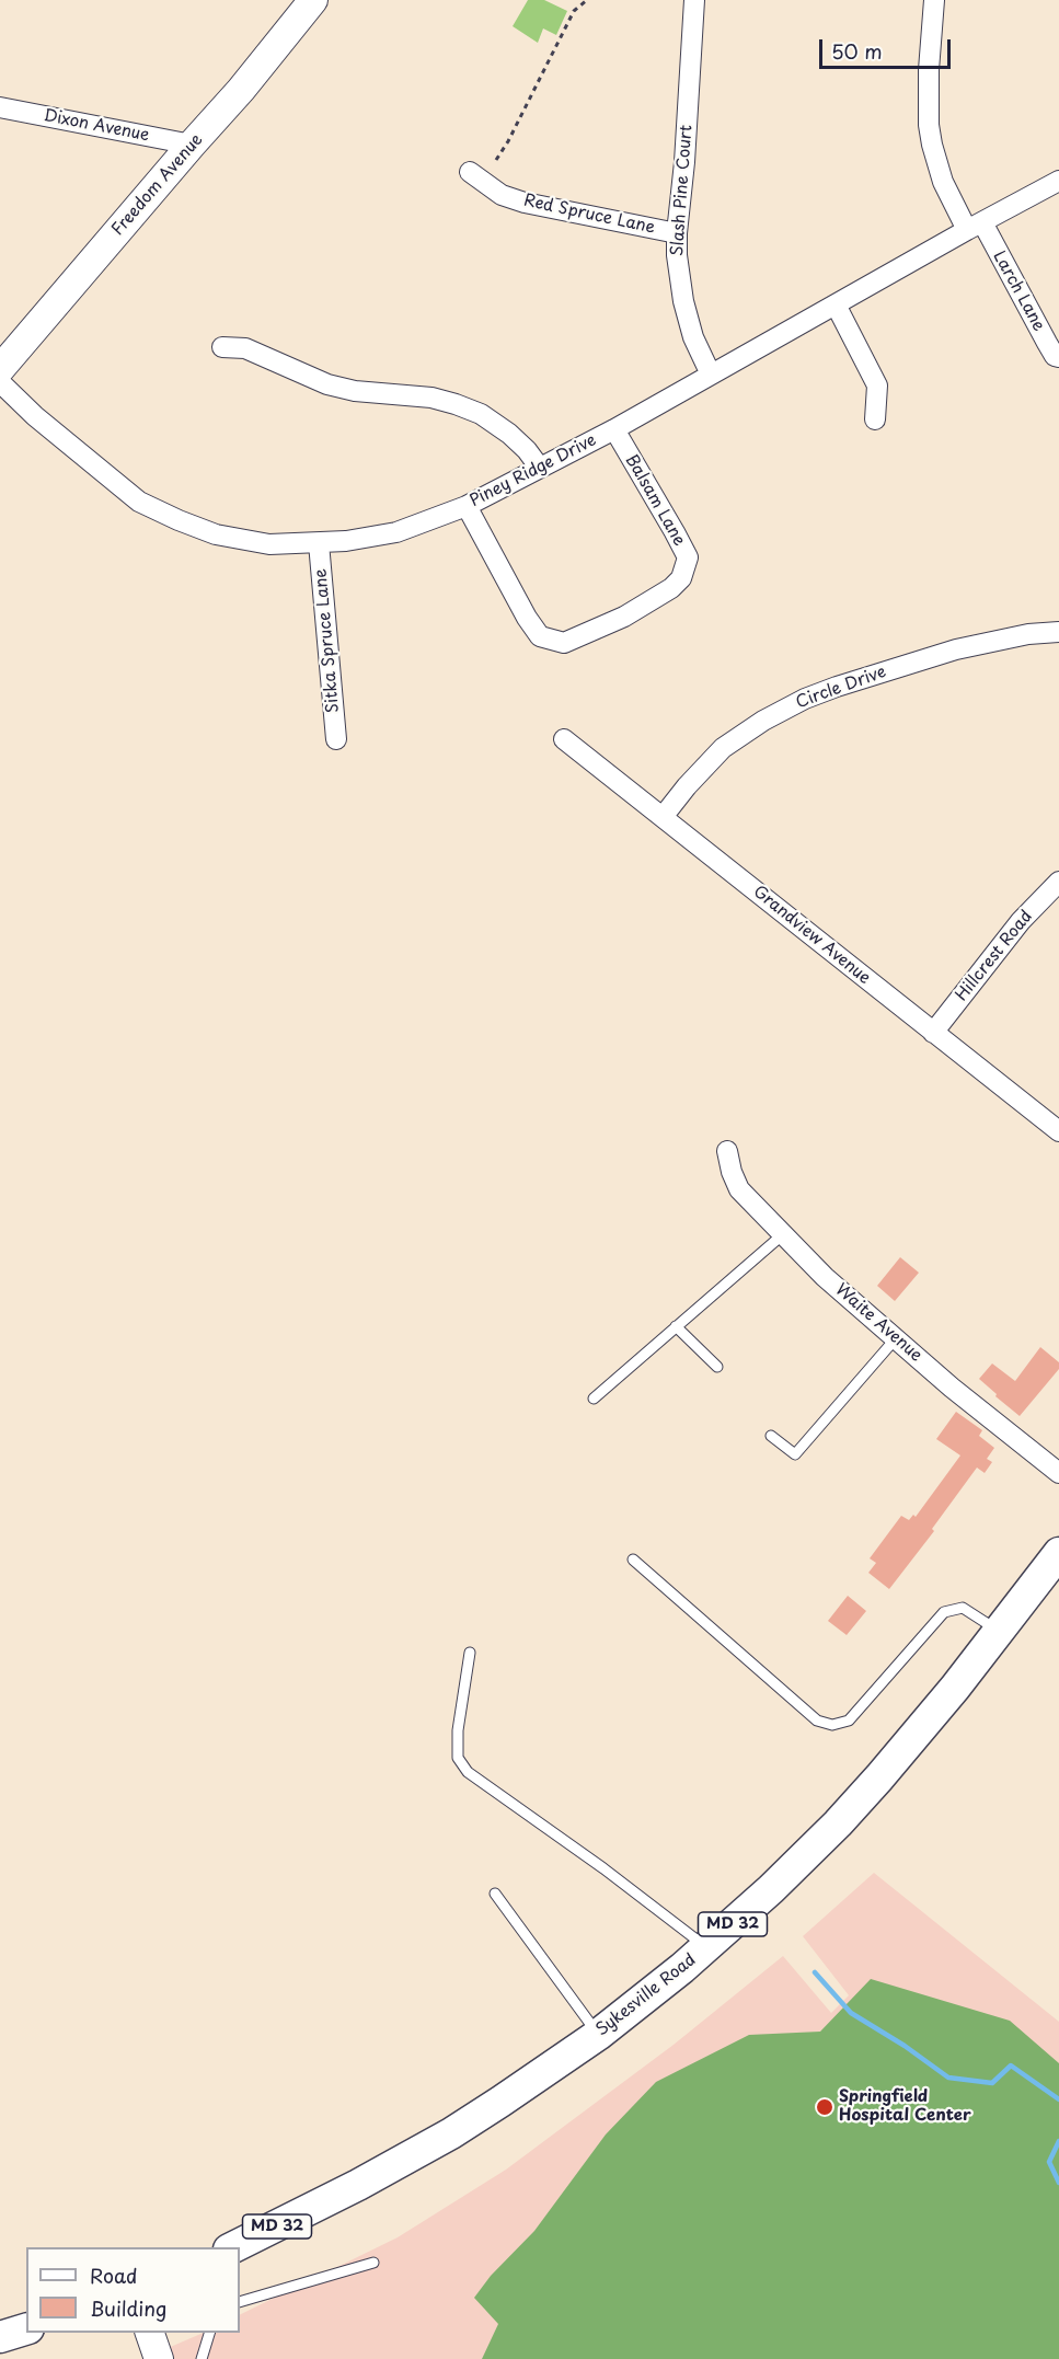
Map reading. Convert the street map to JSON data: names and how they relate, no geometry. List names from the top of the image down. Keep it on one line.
{"streets":{"main road":["MD 32","Sykesville Road"],"street":["Dixon Avenue","Freedom Avenue","Slash Pine Court","Red Spruce Lane","Larch Lane","Piney Ridge Drive","Balsam Lane","Sitka Spruce Lane","Circle Drive","Grandview Avenue","Hillcrest Road","Waite Avenue"]},"crossings":[["Dixon Avenue","Freedom Avenue"],["Slash Pine Court","Red Spruce Lane"],["Slash Pine Court","Piney Ridge Drive"],["Larch Lane","Piney Ridge Drive"],["Piney Ridge Drive","Balsam Lane"],["Piney Ridge Drive","Sitka Spruce Lane"],["Circle Drive","Grandview Avenue"],["Grandview Avenue","Hillcrest Road"]],"places":["Springfield Hospital Center"],"legend":["Road","Building"],"scale_bar":"50 m"}
